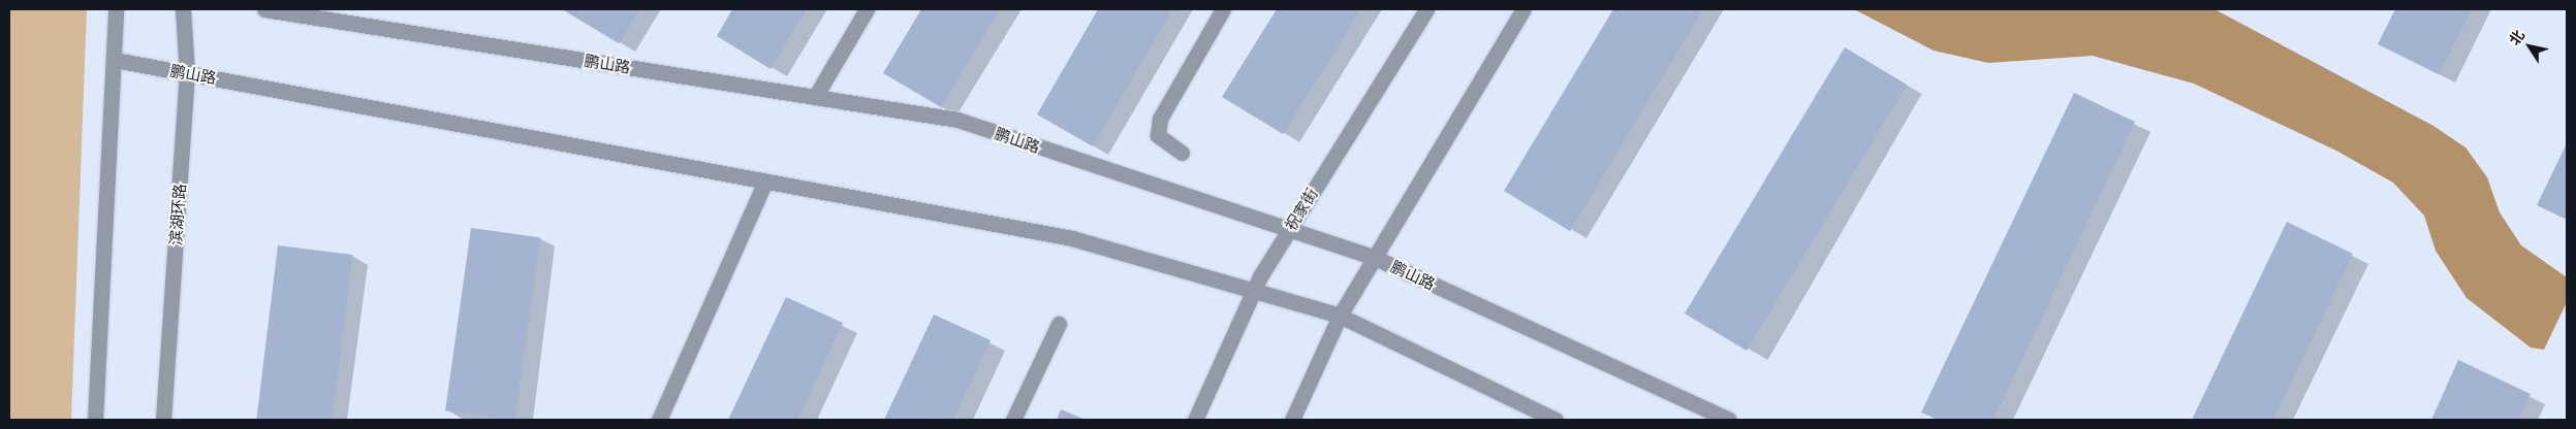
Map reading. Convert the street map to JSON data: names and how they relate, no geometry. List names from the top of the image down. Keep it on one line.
{"streets":{"street":["鹏山路","祝家街","滨湖环路"]},"crossings":[["鹏山路","祝家街"],["鹏山路","滨湖环路"]],"north":"top left"}
